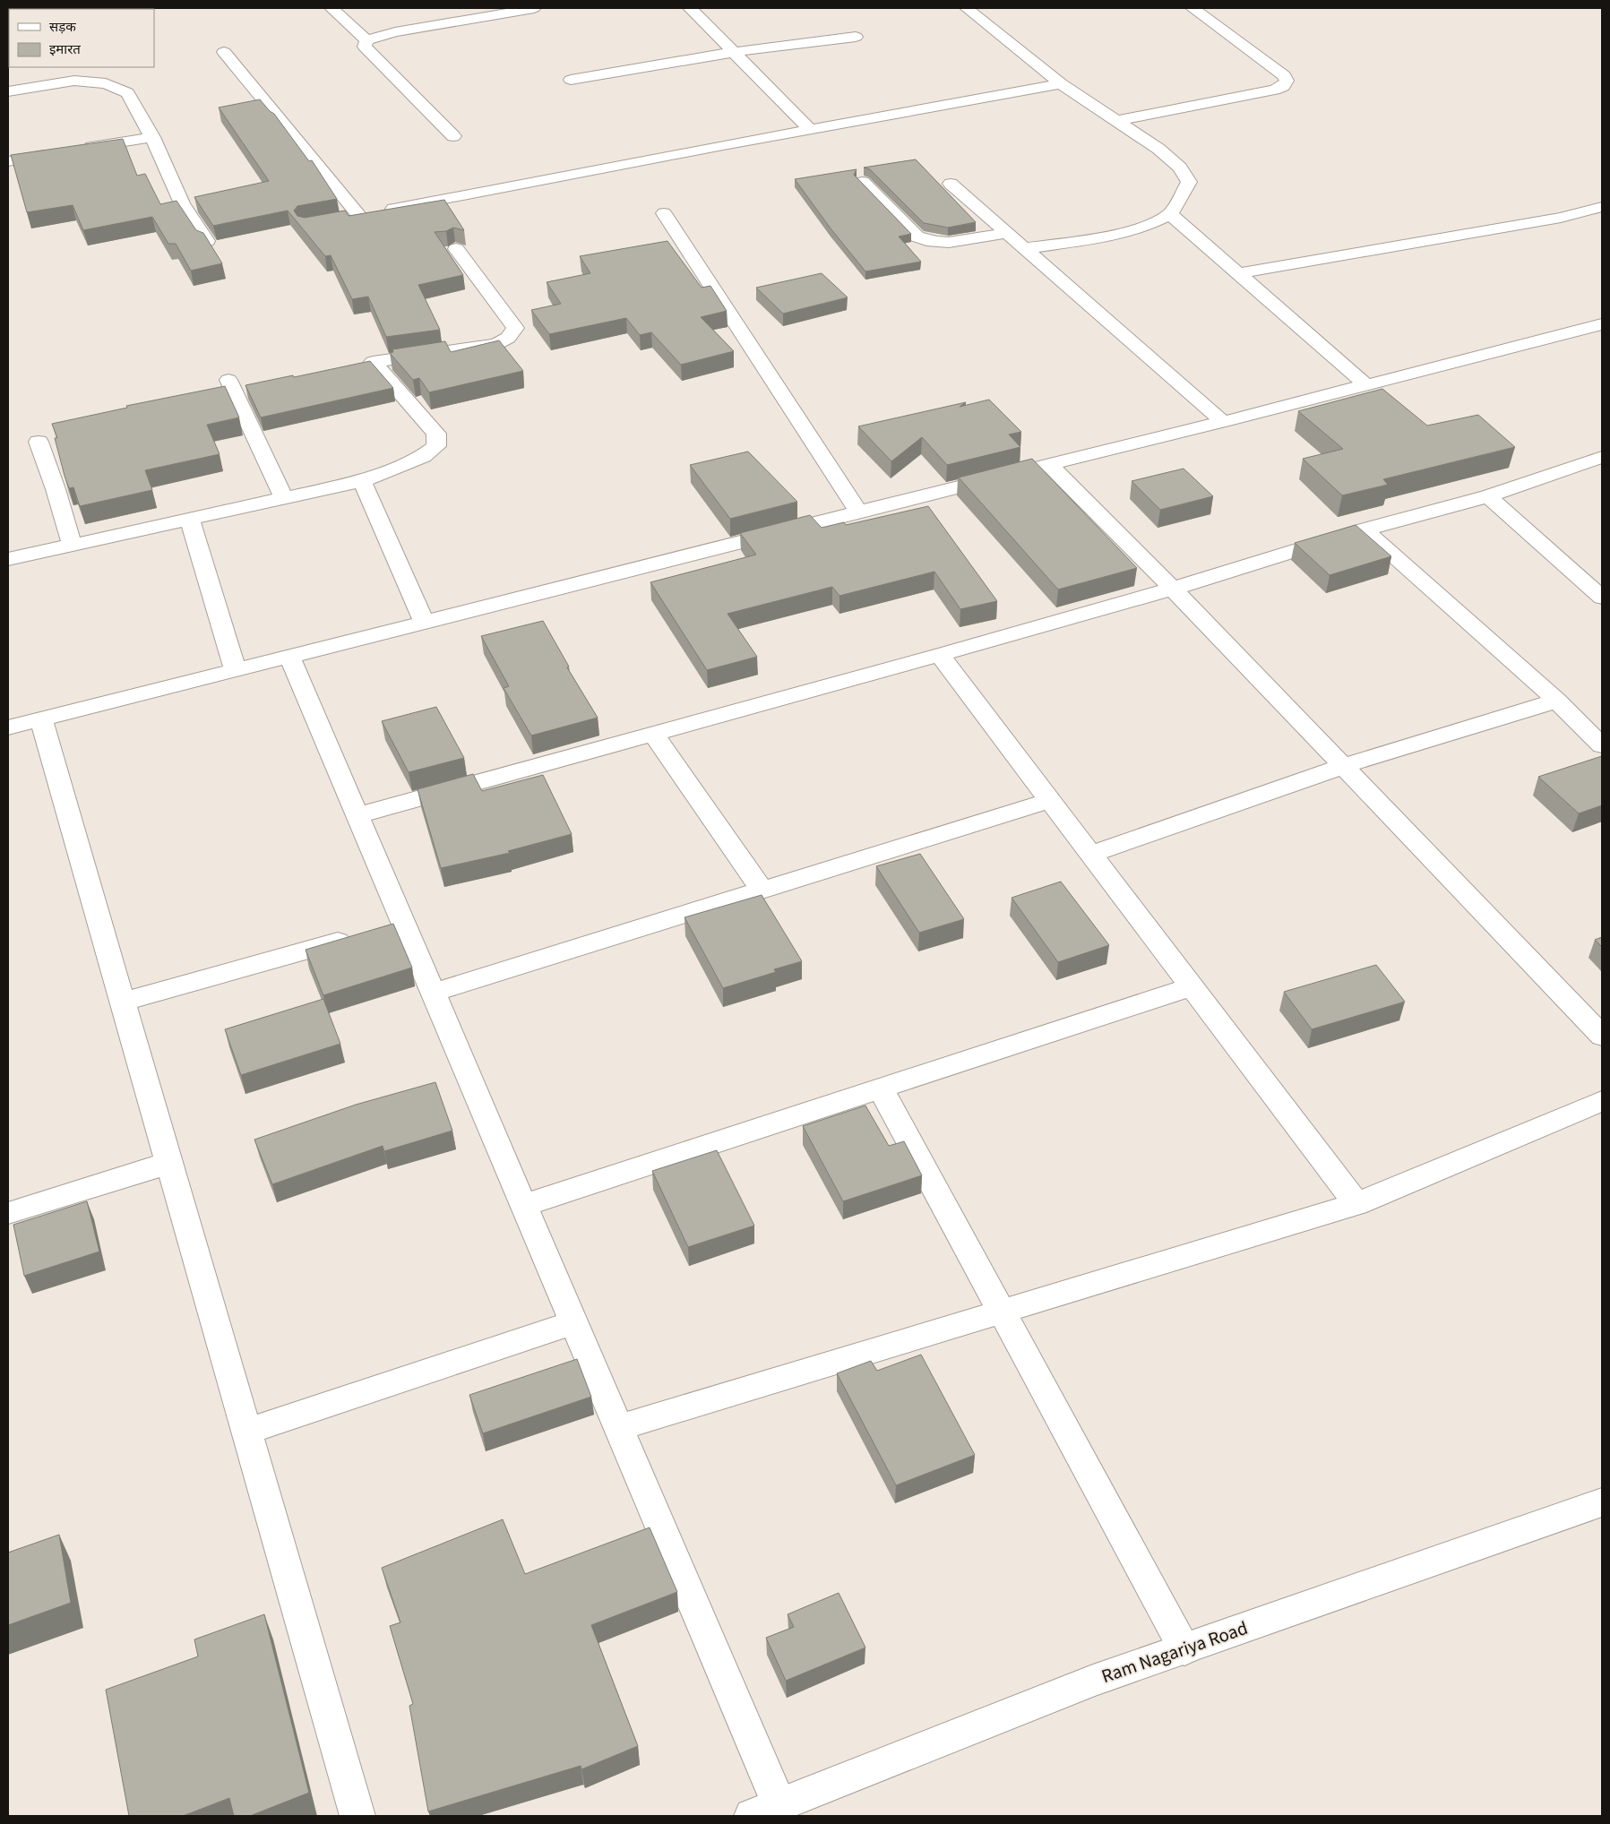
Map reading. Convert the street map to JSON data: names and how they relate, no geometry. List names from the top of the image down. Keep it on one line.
{"streets":{"street":["Ram Nagariya Road"]},"legend":["सड़क","इमारत"]}
